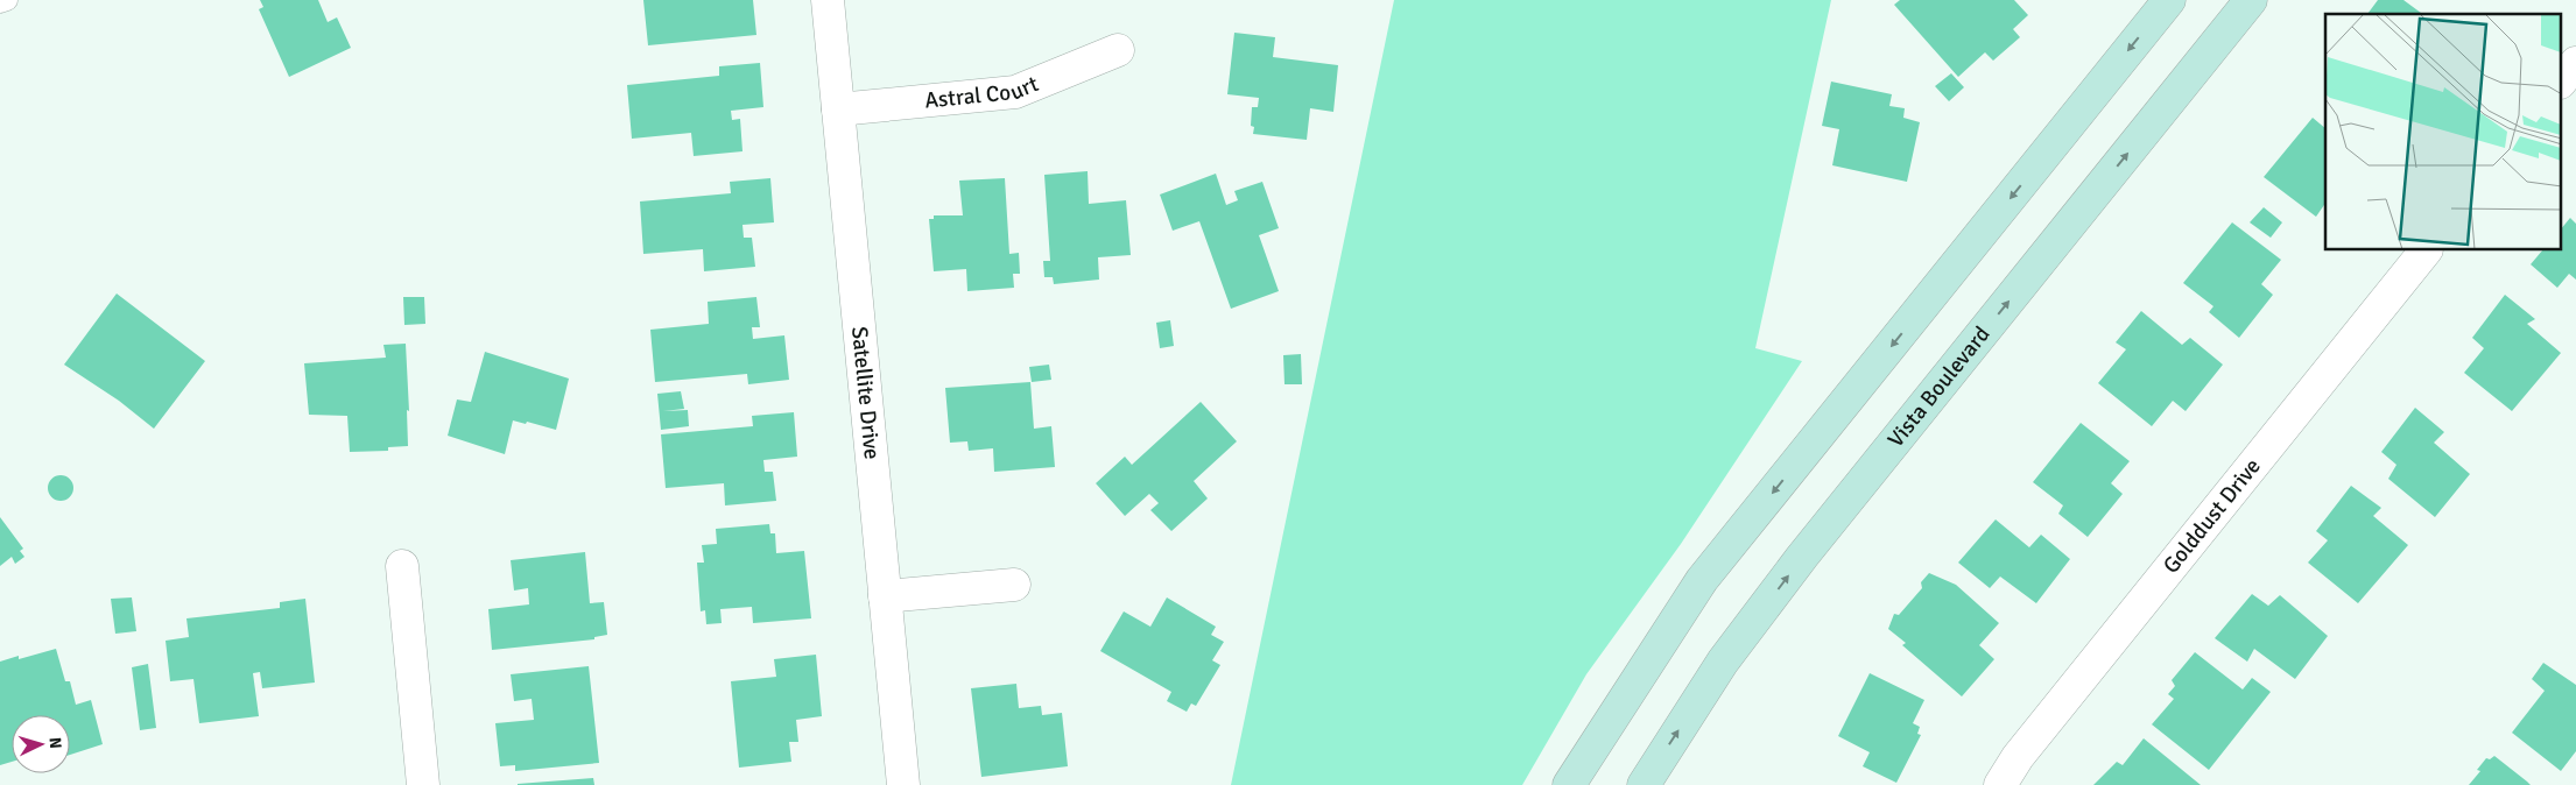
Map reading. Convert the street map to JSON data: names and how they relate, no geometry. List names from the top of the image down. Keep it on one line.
{"streets":{"main road":["Vista Boulevard"],"street":["Astral Court","Satellite Drive","Golddust Drive"]},"crossings":[["Astral Court","Satellite Drive"]],"north":"right"}
